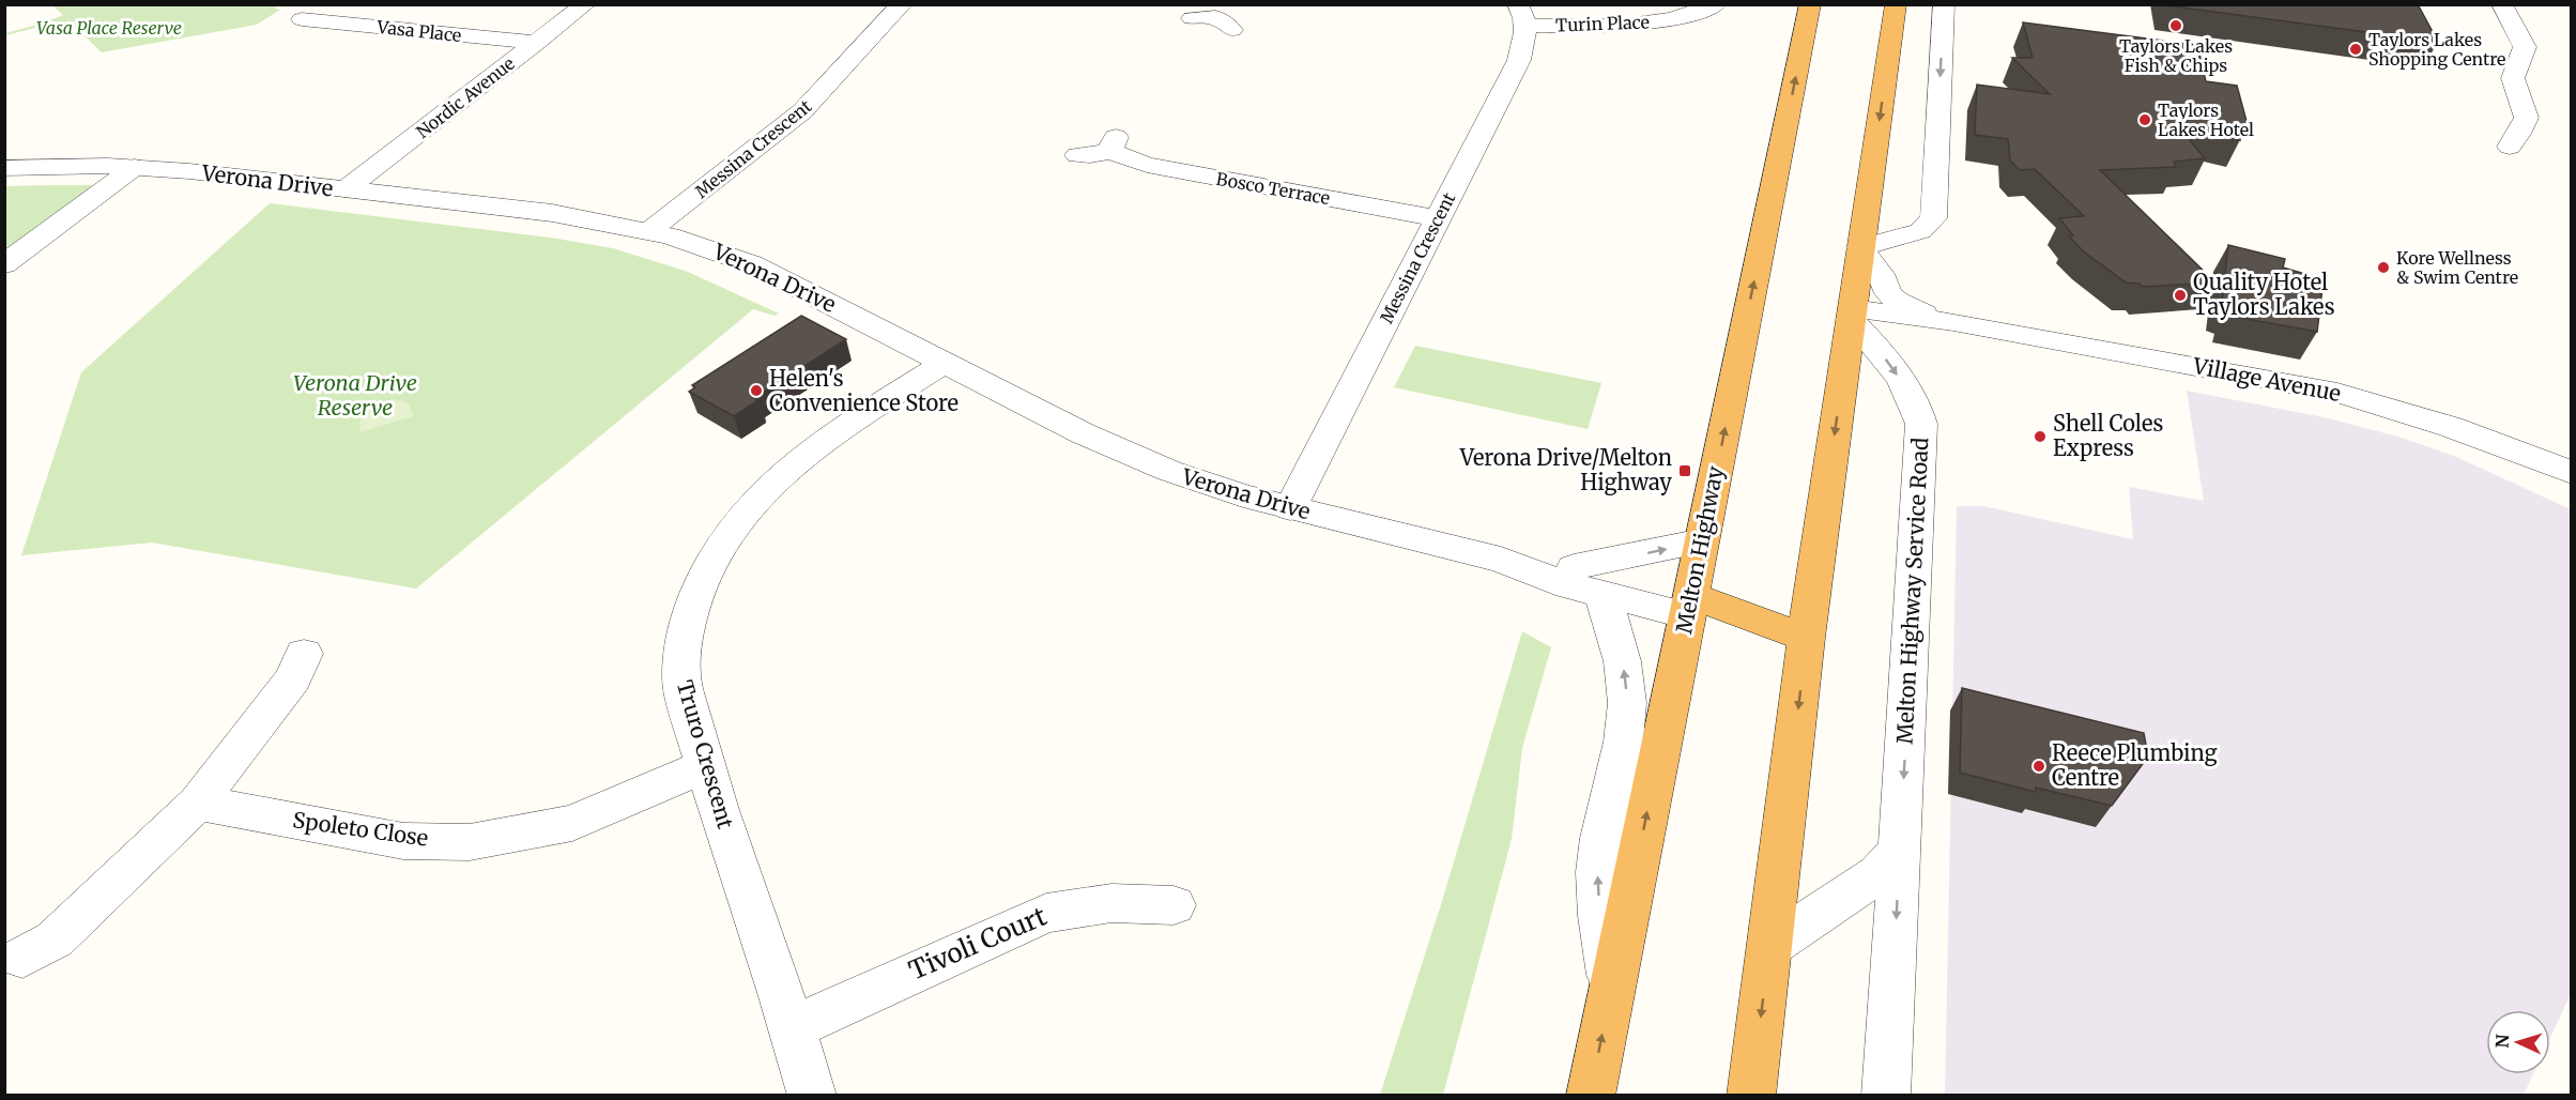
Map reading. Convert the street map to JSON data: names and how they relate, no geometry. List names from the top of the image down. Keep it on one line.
{"streets":{"highway":["Melton Highway"],"street":["Turin Place","Vasa Place","Nordic Avenue","Messina Crescent","Verona Drive","Bosco Terrace","Village Avenue","Melton Highway Service Road","Truro Crescent","Spoleto Close","Tivoli Court"]},"crossings":[["Turin Place","Messina Crescent"],["Vasa Place","Nordic Avenue"],["Nordic Avenue","Verona Drive"],["Messina Crescent","Verona Drive"],["Messina Crescent","Bosco Terrace"],["Verona Drive","Melton Highway"],["Verona Drive","Truro Crescent"],["Village Avenue","Melton Highway Service Road"],["Truro Crescent","Spoleto Close"],["Truro Crescent","Tivoli Court"]],"parks":["Vasa Place Reserve","Verona Drive Reserve"],"places":{"other":["Taylors Lakes Fish & Chips","Taylors Lakes Shopping Centre","Taylors Lakes Hotel","Kore Wellness & Swim Centre","Quality Hotel Taylors Lakes","Helen's Convenience Store","Shell Coles Express","Reece Plumbing Centre"],"transit":["Verona Drive/Melton Highway"]},"north":"left"}
